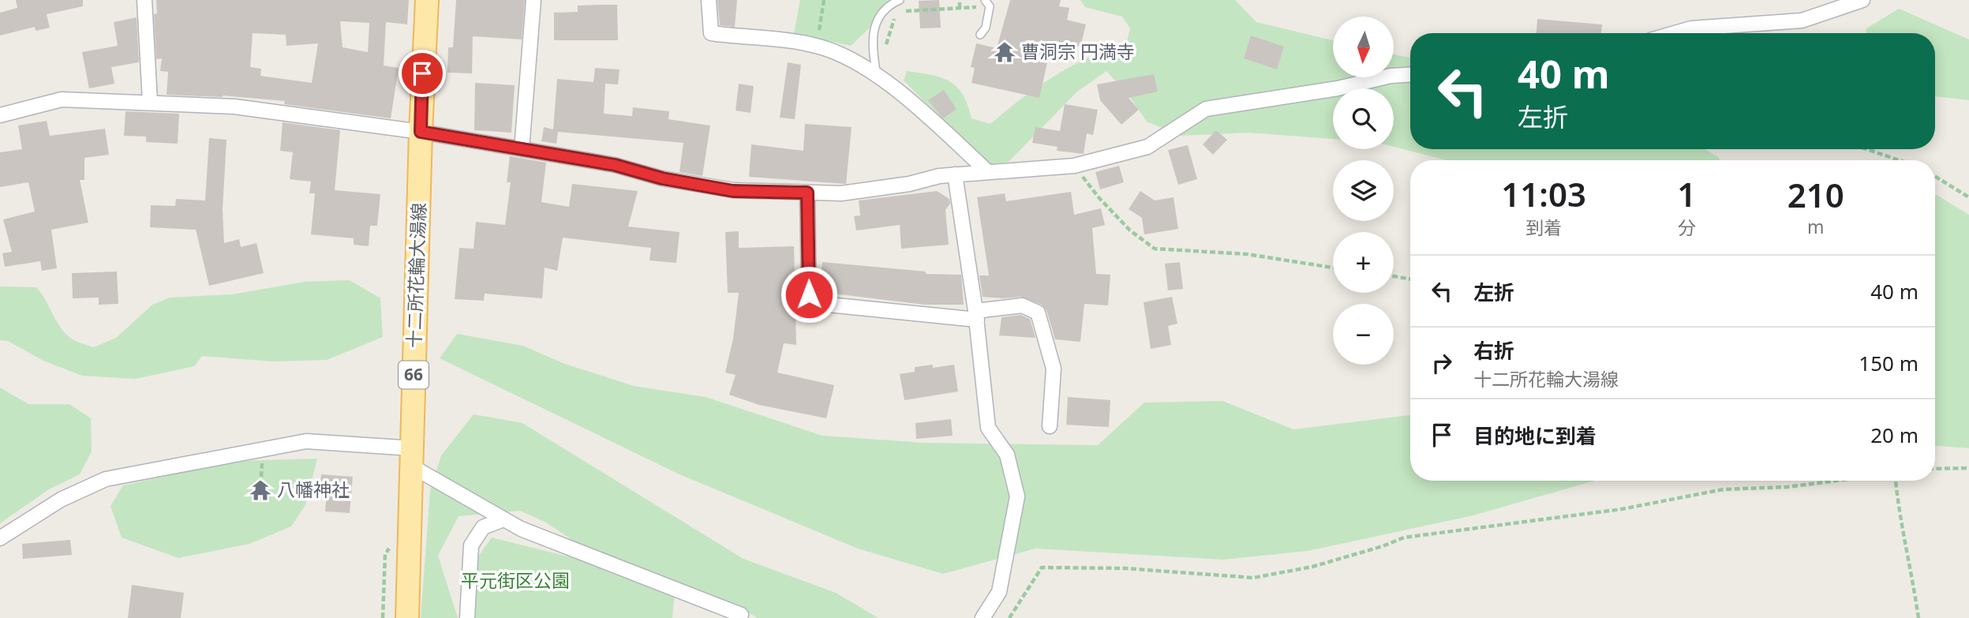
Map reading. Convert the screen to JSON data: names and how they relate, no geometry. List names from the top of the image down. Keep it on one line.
{"streets":{"main road":["十二所花輪大湯線","66"]},"parks":["平元街区公園"],"places":{"temple":["曹洞宗 円満寺","八幡神社"]},"north":"bottom","page":{"map_buttons":["+","−"],"turn":["40 m","左折"],"eta":["11:03","到着","1","分","210","m"],"list":[{"name":"左折","value":"40 m"},{"name":"右折","note":"十二所花輪大湯線","value":"150 m"},{"name":"目的地に到着","value":"20 m"}]}}
